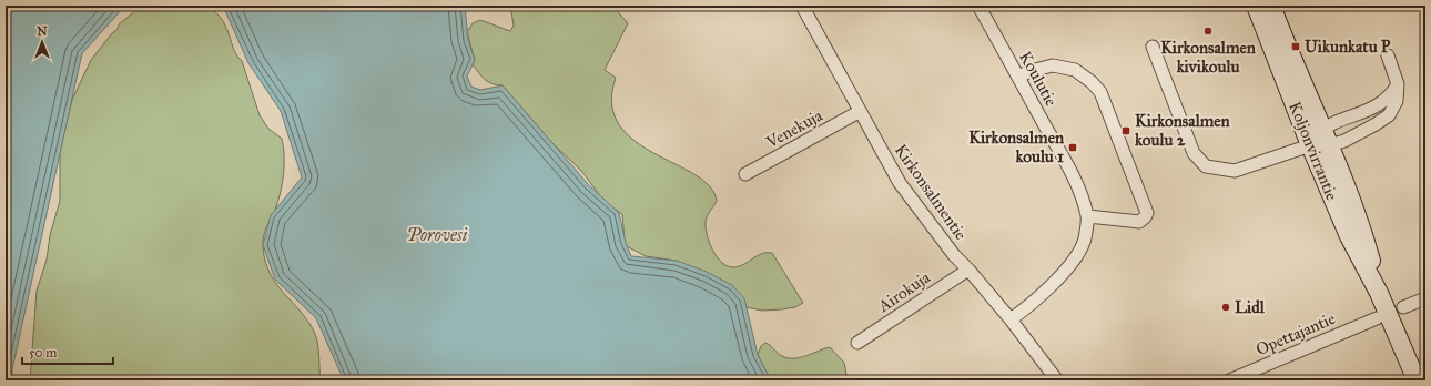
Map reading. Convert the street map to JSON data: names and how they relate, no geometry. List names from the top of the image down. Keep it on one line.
{"streets":{"main road":["Koljonvirrantie"],"street":["Koulutie","Venekuja","Kirkonsalmentie","Airokuja","Opettajantie"]},"crossings":[["Koulutie","Kirkonsalmentie"],["Venekuja","Kirkonsalmentie"],["Kirkonsalmentie","Airokuja"]],"water":["Porovesi"],"places":{"other":["Kirkonsalmen kivikoulu","Lidl"],"transit":["Uikunkatu P","Kirkonsalmen koulu 2","Kirkonsalmen koulu 1"]},"scale_bar":"50 m","north":"top"}
